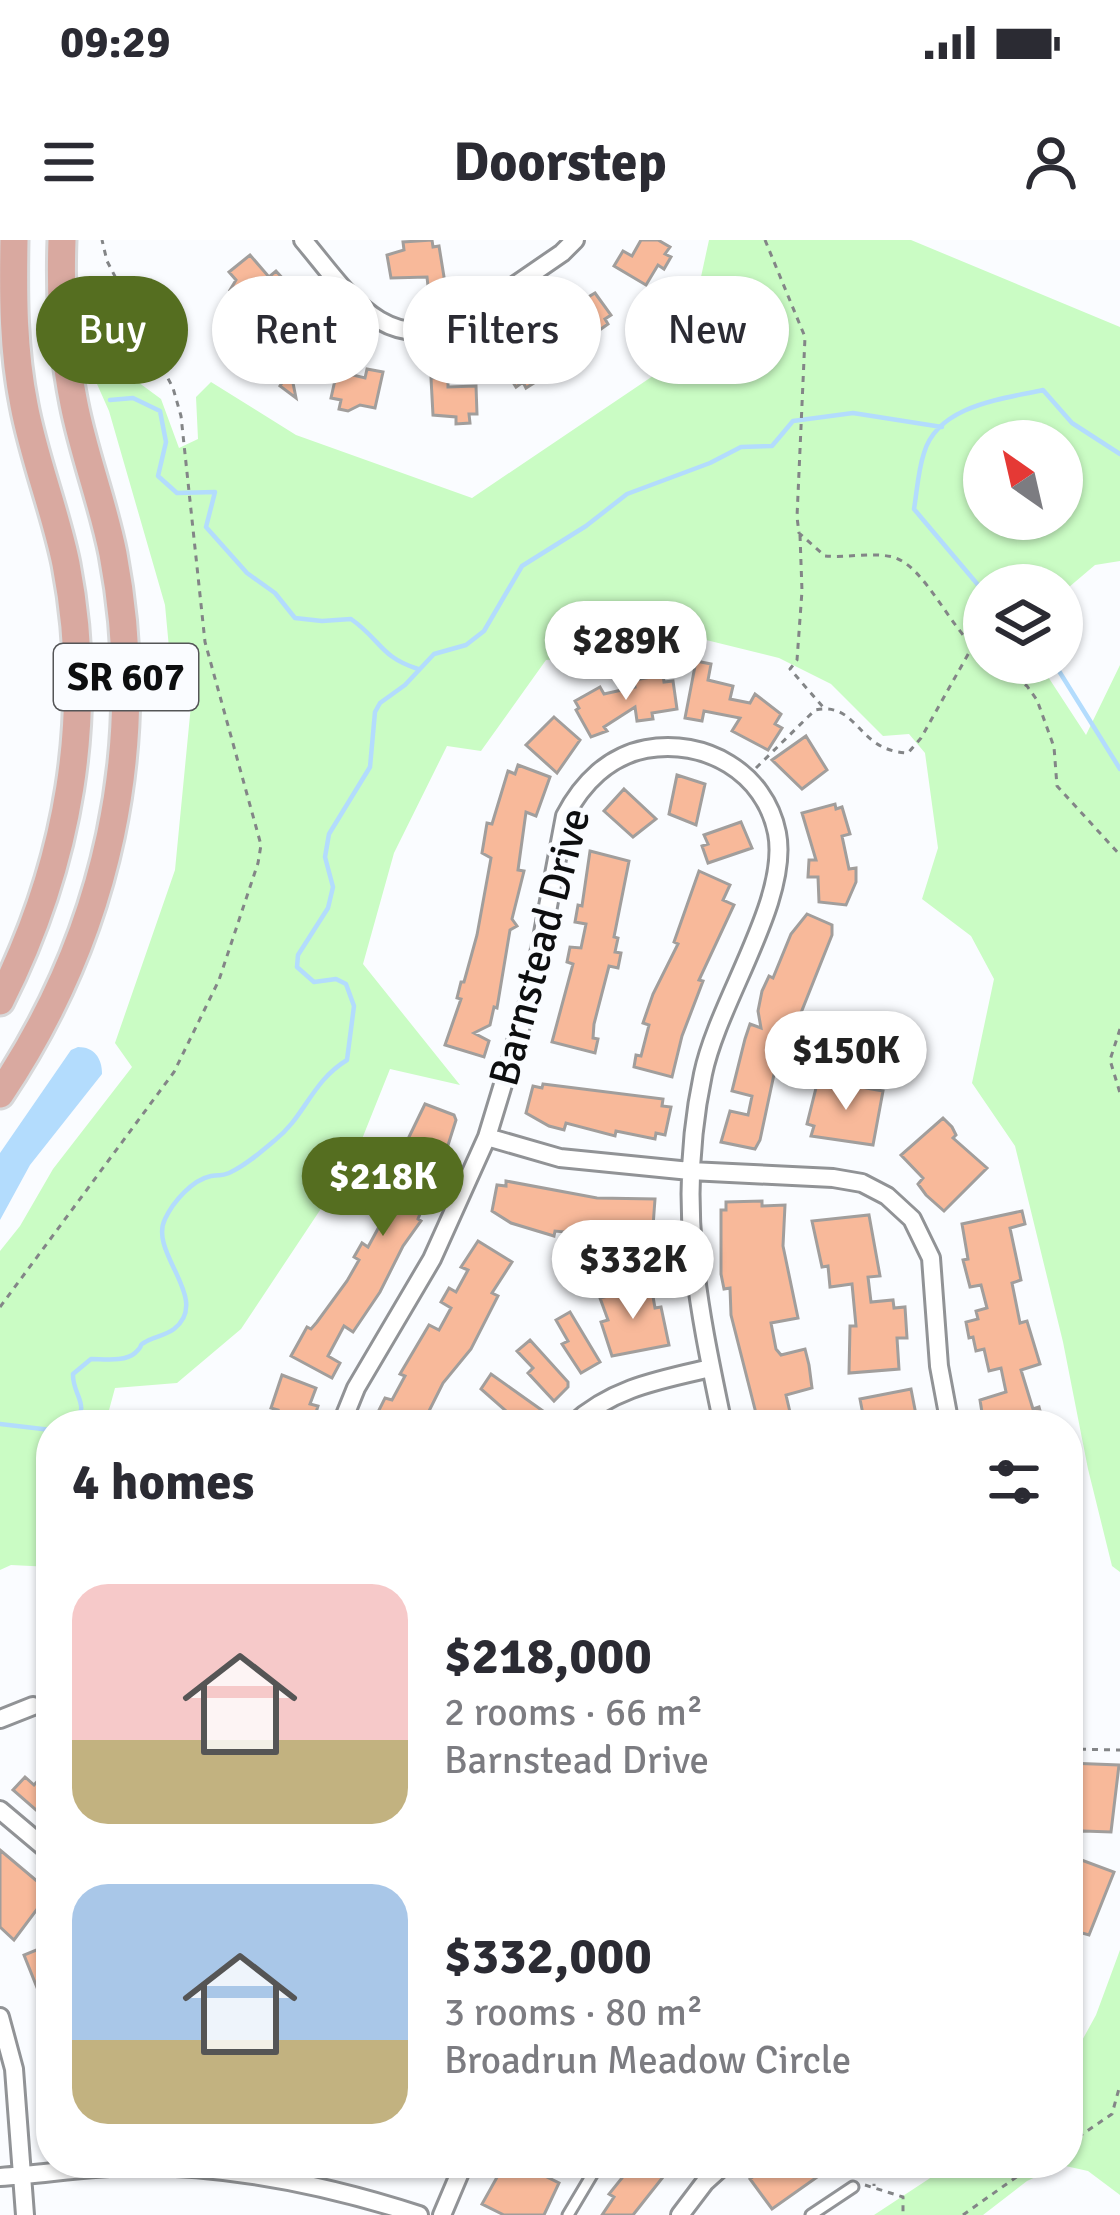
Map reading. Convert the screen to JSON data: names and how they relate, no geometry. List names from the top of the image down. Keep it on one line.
{"streets":{"main road":["SR 607"],"street":["Barnstead Drive"]},"north":"top left","page":{"status":"09:29","header":"Doorstep","chip":["Buy","Rent","Filters","New"],"price":["$289K","$150K","$218K","$332K"],"heading":"4 homes","list":[{"name":"$218,000","note":"2 rooms · 66 m² · Barnstead Drive"},{"name":"$332,000","note":"3 rooms · 80 m² · Broadrun Meadow Circle"}]}}
